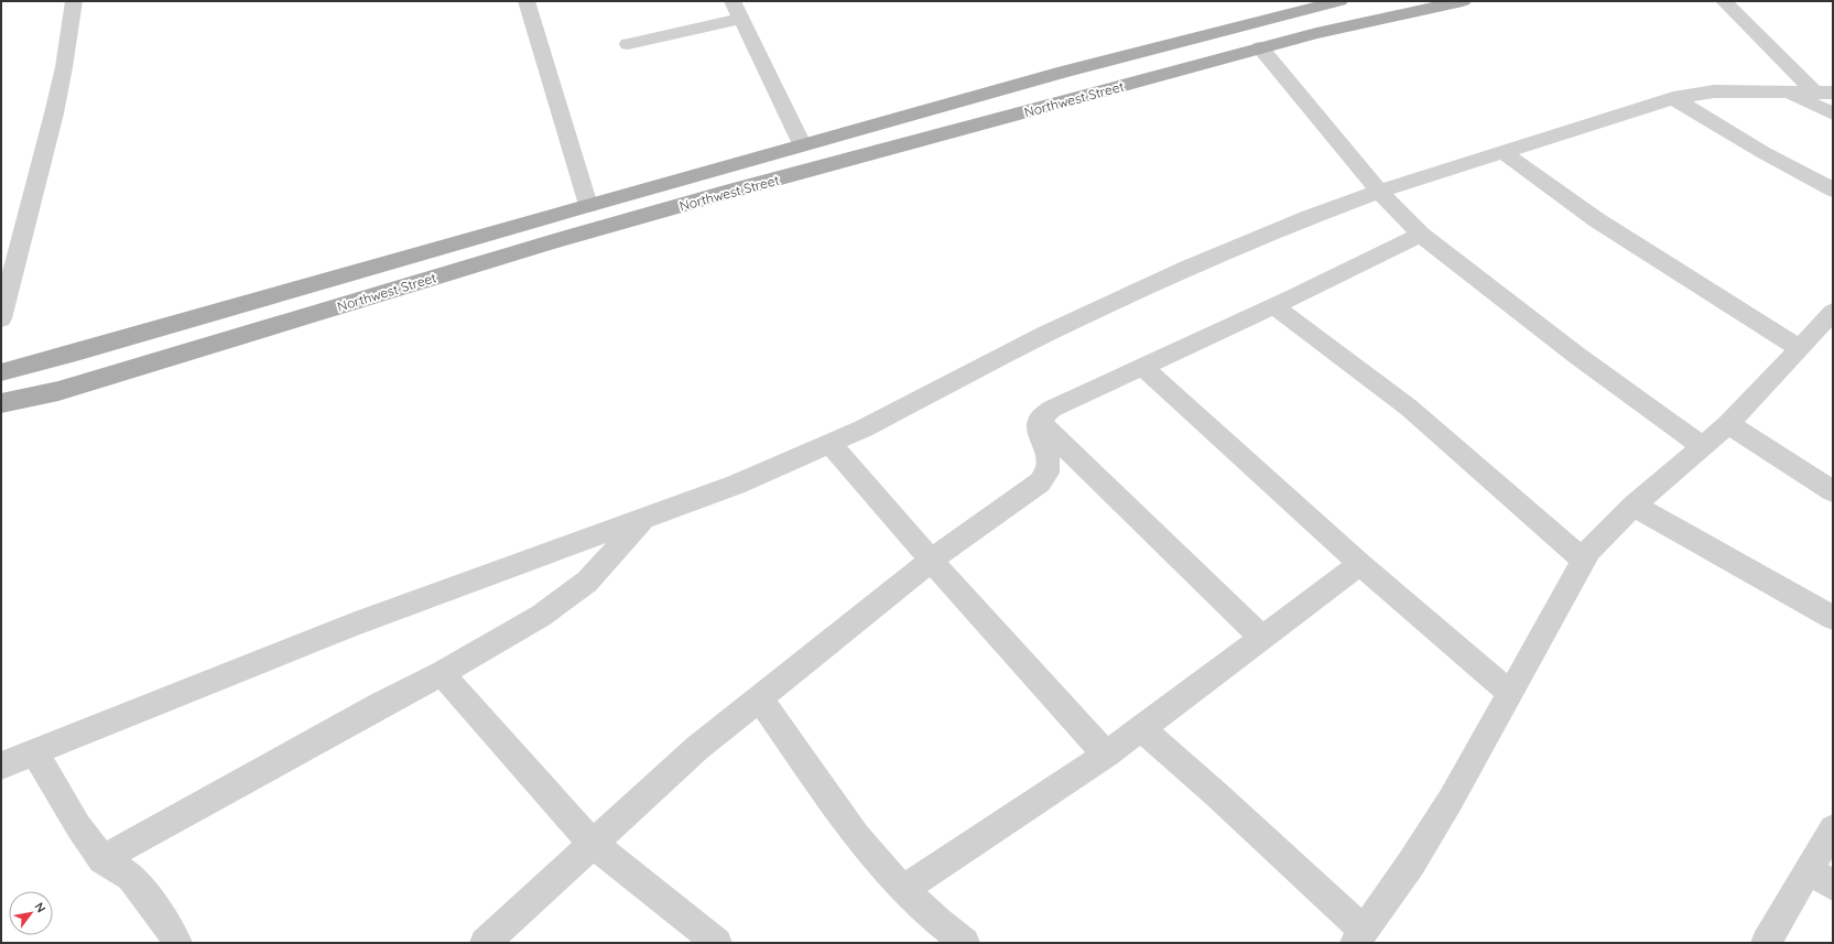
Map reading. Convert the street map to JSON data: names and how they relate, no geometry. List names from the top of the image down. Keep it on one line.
{"streets":{"main road":["Northwest Street"]},"north":"top right"}
